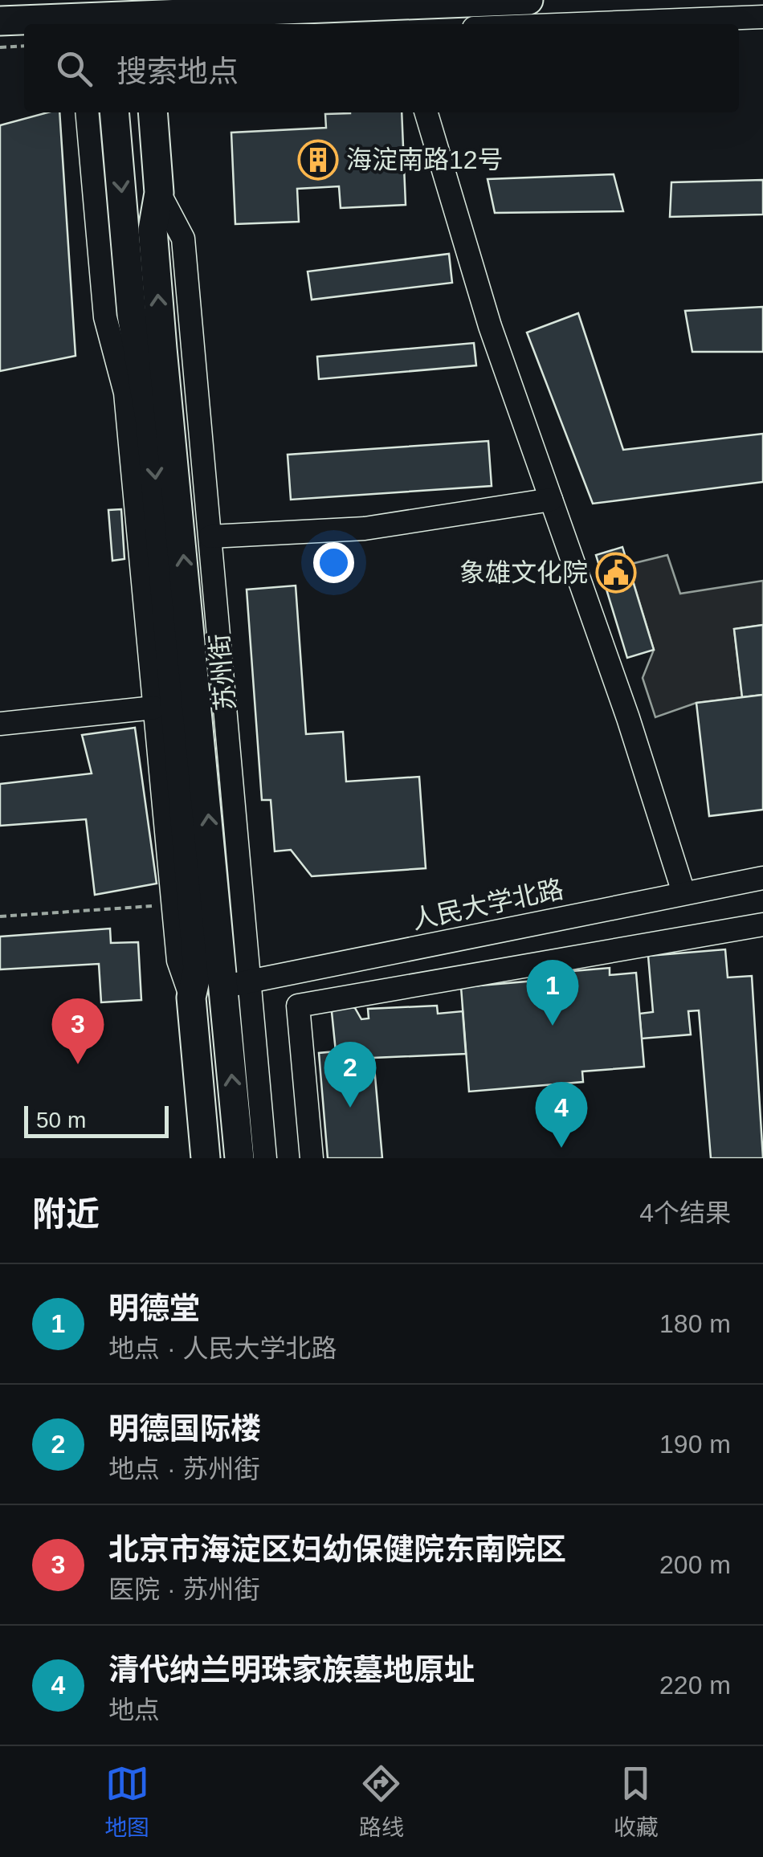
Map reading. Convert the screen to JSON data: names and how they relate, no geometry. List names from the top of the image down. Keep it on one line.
{"streets":{"main road":["苏州街"],"street":["人民大学北路"]},"crossings":[["苏州街","人民大学北路"]],"places":{"building":["海淀南路12号"],"public building":["象雄文化院"]},"scale_bar":"50 m","page":{"search":"搜索地点","pins":["1","3","2","4"],"scale":"50 m","heading":["附近","4个结果"],"list":[{"mark":"1","name":"明德堂","note":"地点 · 人民大学北路","value":"180 m"},{"mark":"2","name":"明德国际楼","note":"地点 · 苏州街","value":"190 m"},{"mark":"3","name":"北京市海淀区妇幼保健院东南院区","note":"医院 · 苏州街","value":"200 m"},{"mark":"4","name":"清代纳兰明珠家族墓地原址","note":"地点","value":"220 m"}],"nav":["地图","路线","收藏"]}}
